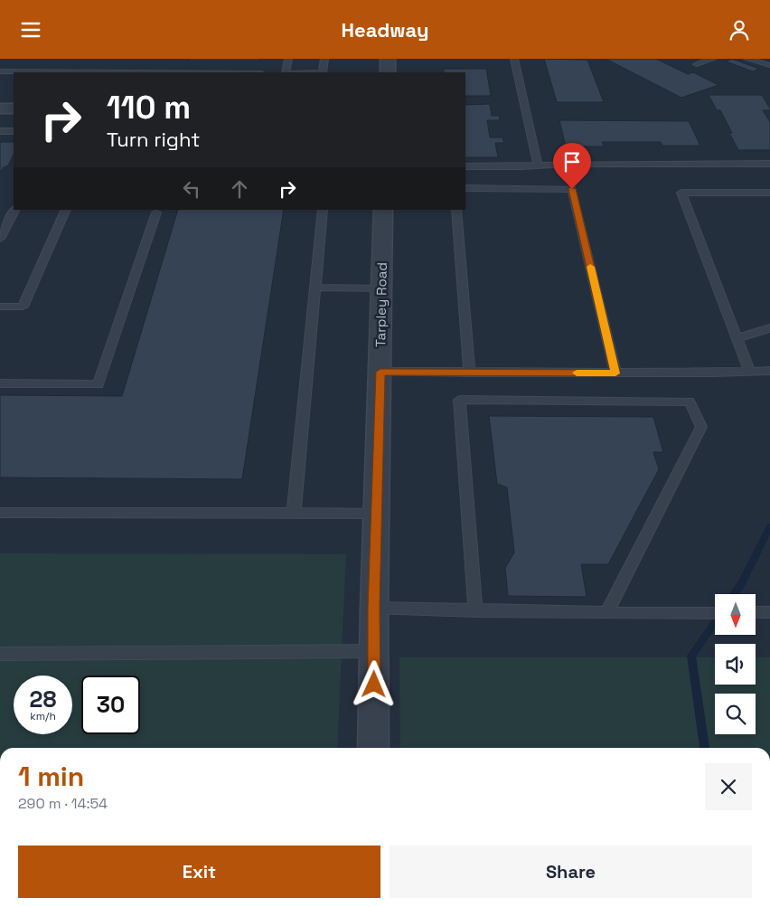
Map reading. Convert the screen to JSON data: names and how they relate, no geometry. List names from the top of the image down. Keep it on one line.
{"streets":{"street":["Tarpley Road"]},"north":"bottom","page":{"header":"Headway","turn":["110 m","Turn right"],"speed":"28 km/h","limit":"30","heading":["1 min","290 m · 14:54"],"buttons":["Exit","Share"]}}
